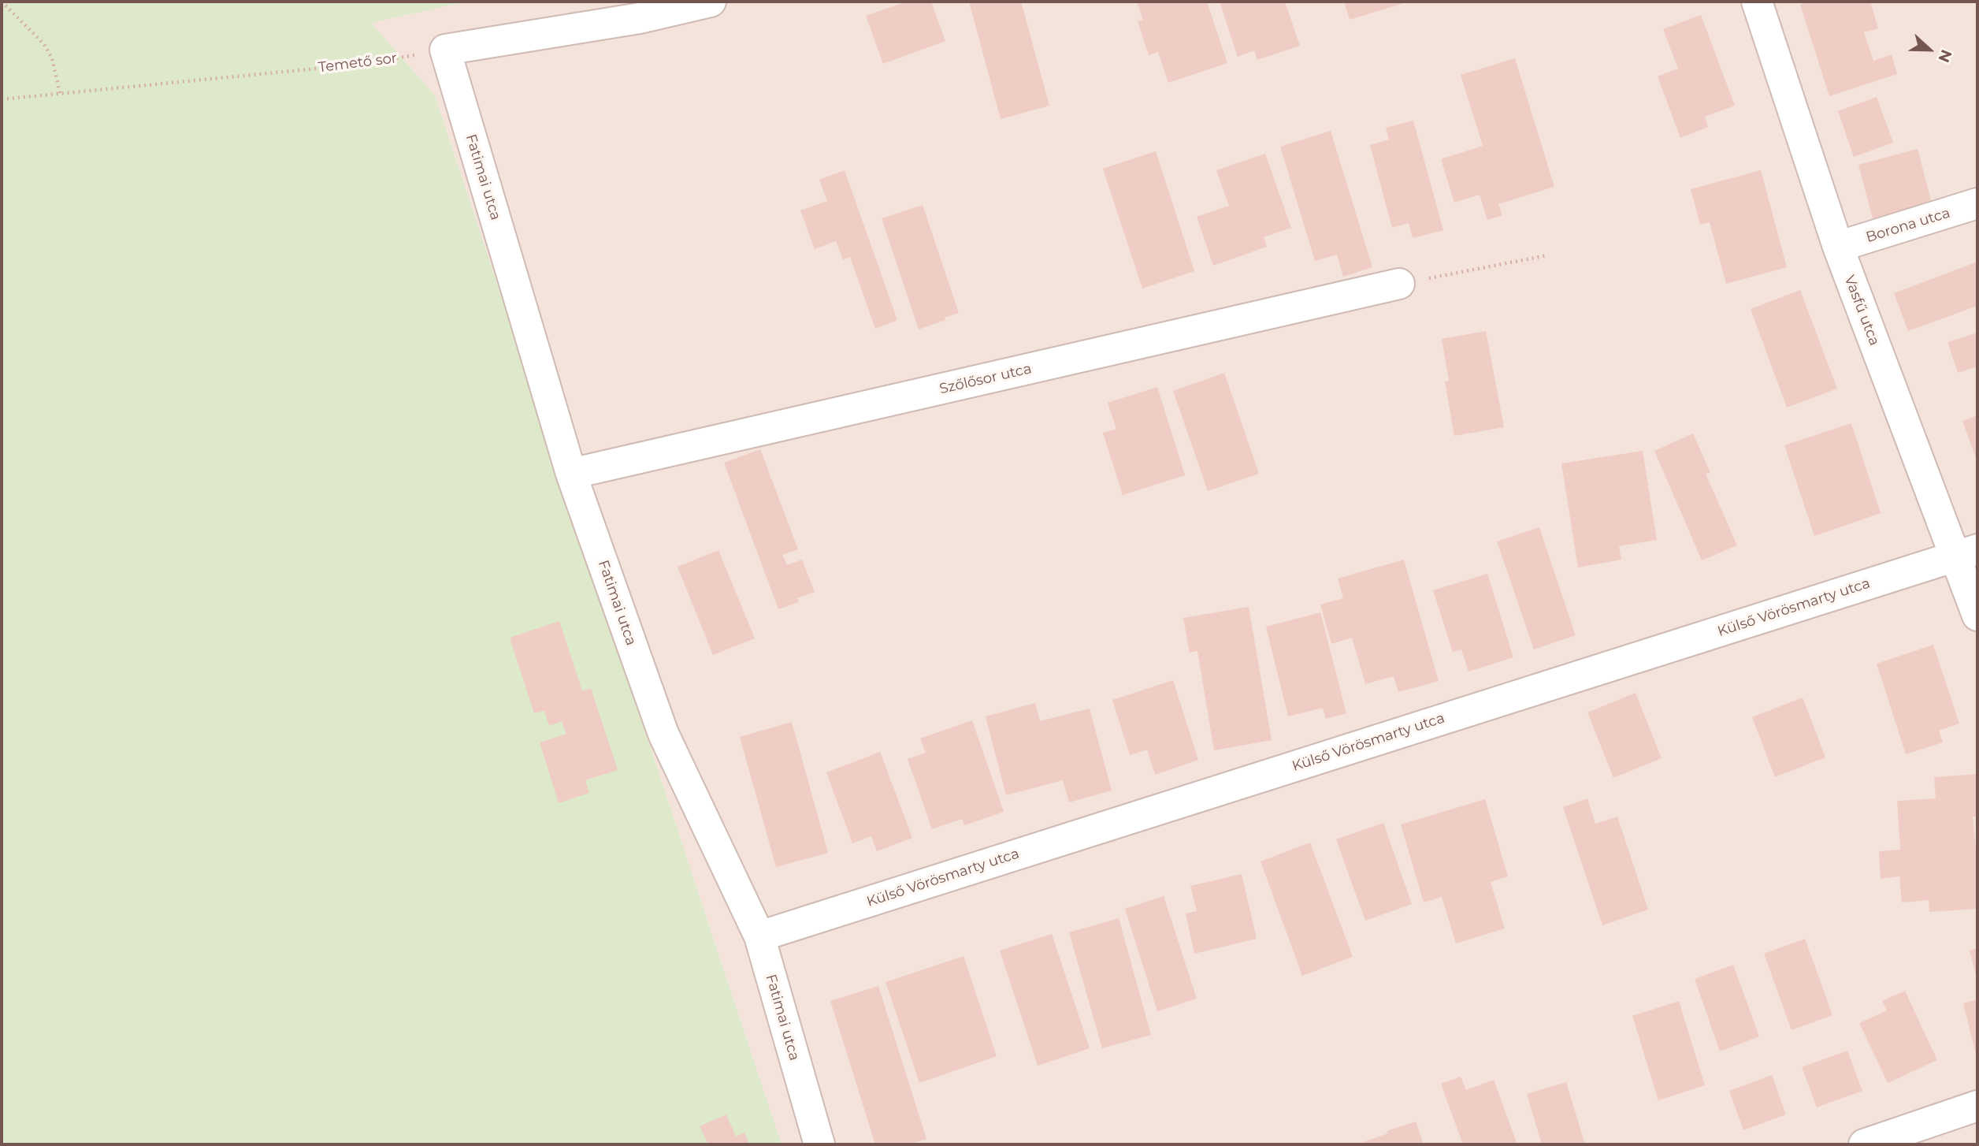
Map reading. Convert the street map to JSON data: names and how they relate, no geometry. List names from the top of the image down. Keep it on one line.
{"streets":{"street":["Fatimai utca","Borona utca","Vasfű utca","Szőlősor utca","Külső Vörösmarty utca"],"path":["Temető sor"]},"crossings":[["Temető sor","Fatimai utca"],["Fatimai utca","Szőlősor utca"],["Fatimai utca","Külső Vörösmarty utca"],["Borona utca","Vasfű utca"],["Vasfű utca","Külső Vörösmarty utca"]],"north":"right"}
